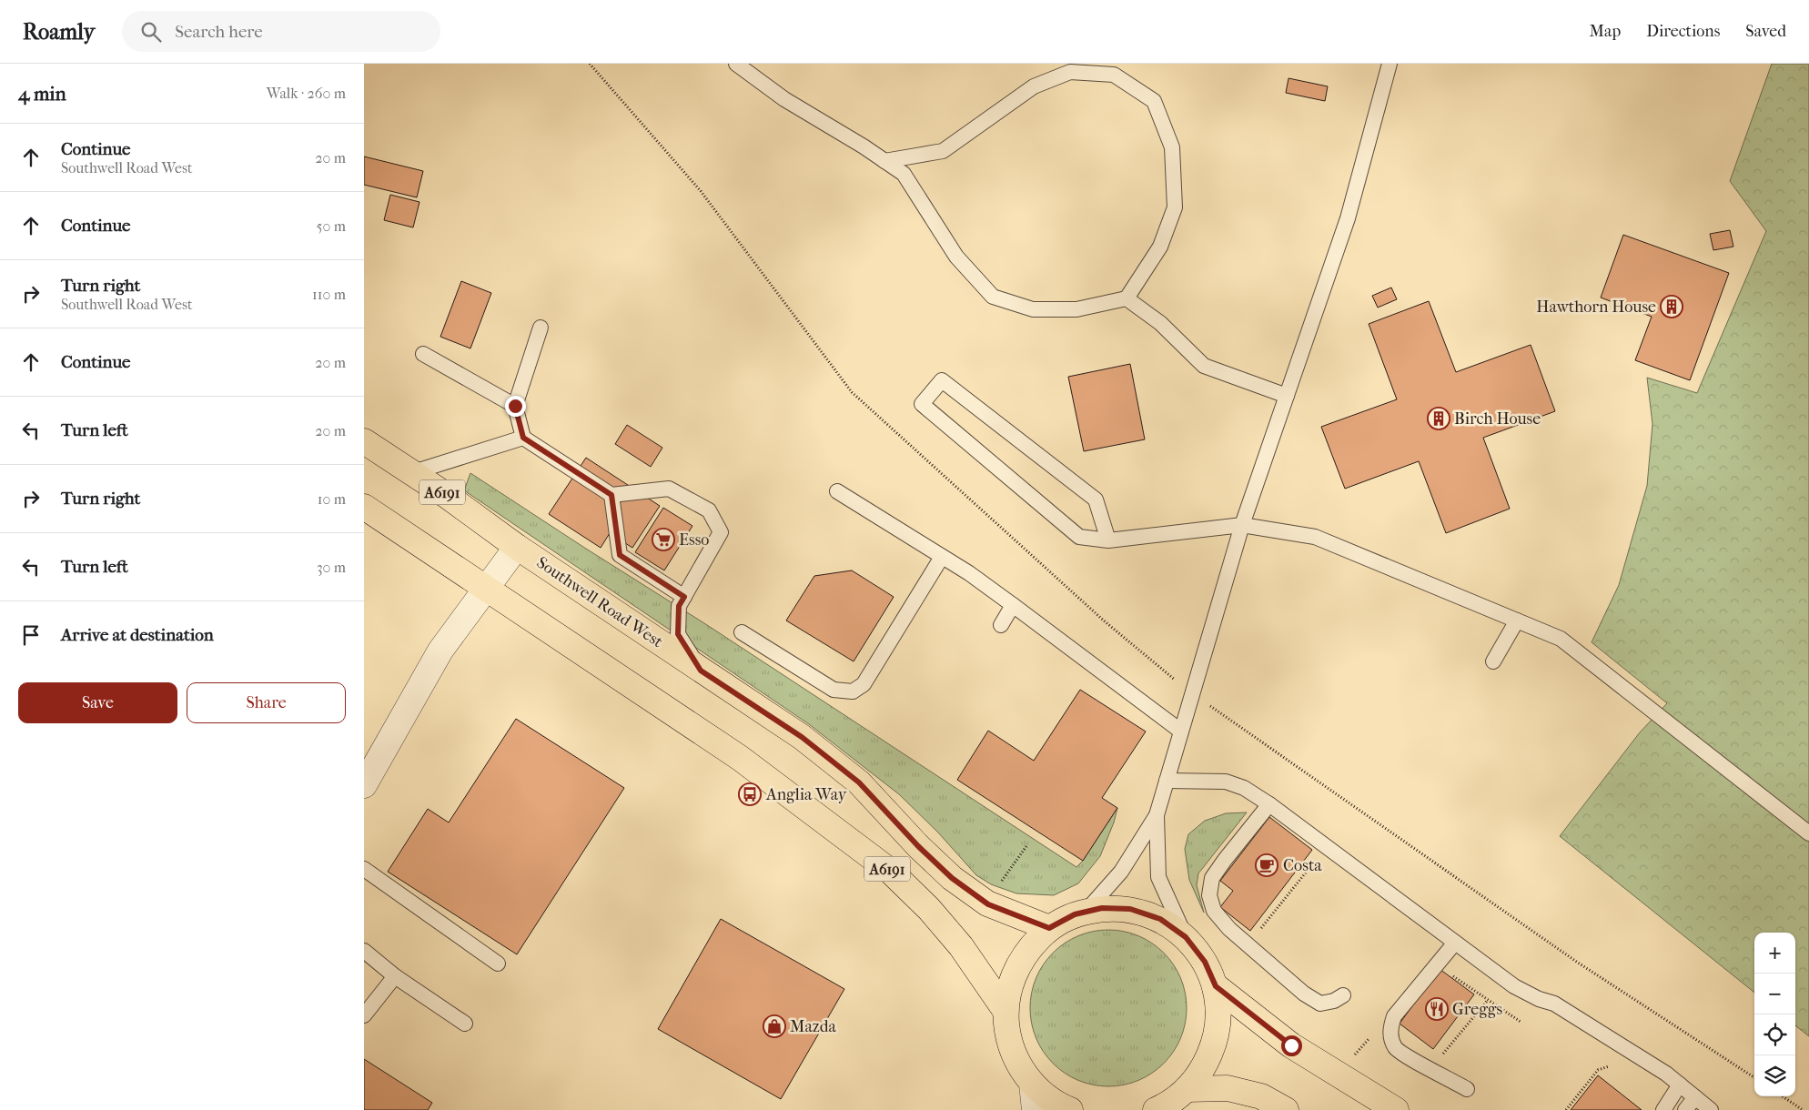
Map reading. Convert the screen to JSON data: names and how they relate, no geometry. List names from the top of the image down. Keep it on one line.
{"streets":{"main road":["A6191","Southwell Road West"]},"places":{"building":["Hawthorn House","Birch House"],"supermarket":["Esso"],"bus stop":["Anglia Way"],"cafe":["Costa"],"restaurant":["Greggs"],"shop":["Mazda"]},"page":{"header":"Roamly","search":"Search here","nav":["Map","Directions","Saved"],"heading":["4 min","Walk · 260 m"],"list":[["Continue","Southwell Road West","20 m"],["Continue","50 m"],["Turn right","Southwell Road West","110 m"],["Continue","20 m"],["Turn left","20 m"],["Turn right","10 m"],["Turn left","30 m"],"Arrive at destination"],"buttons":["Save","Share"],"map_buttons":["+","−"]}}
